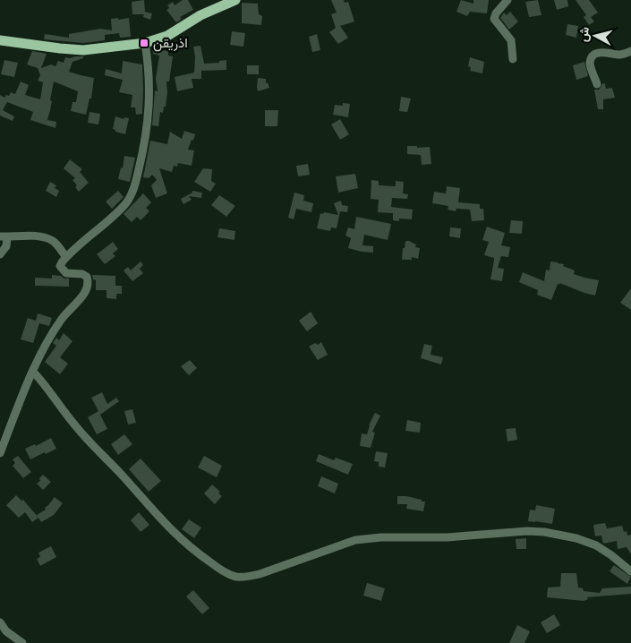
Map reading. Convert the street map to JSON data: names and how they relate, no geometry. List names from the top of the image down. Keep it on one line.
{"places":{"transit":["اذريقن"]},"north":"left"}
